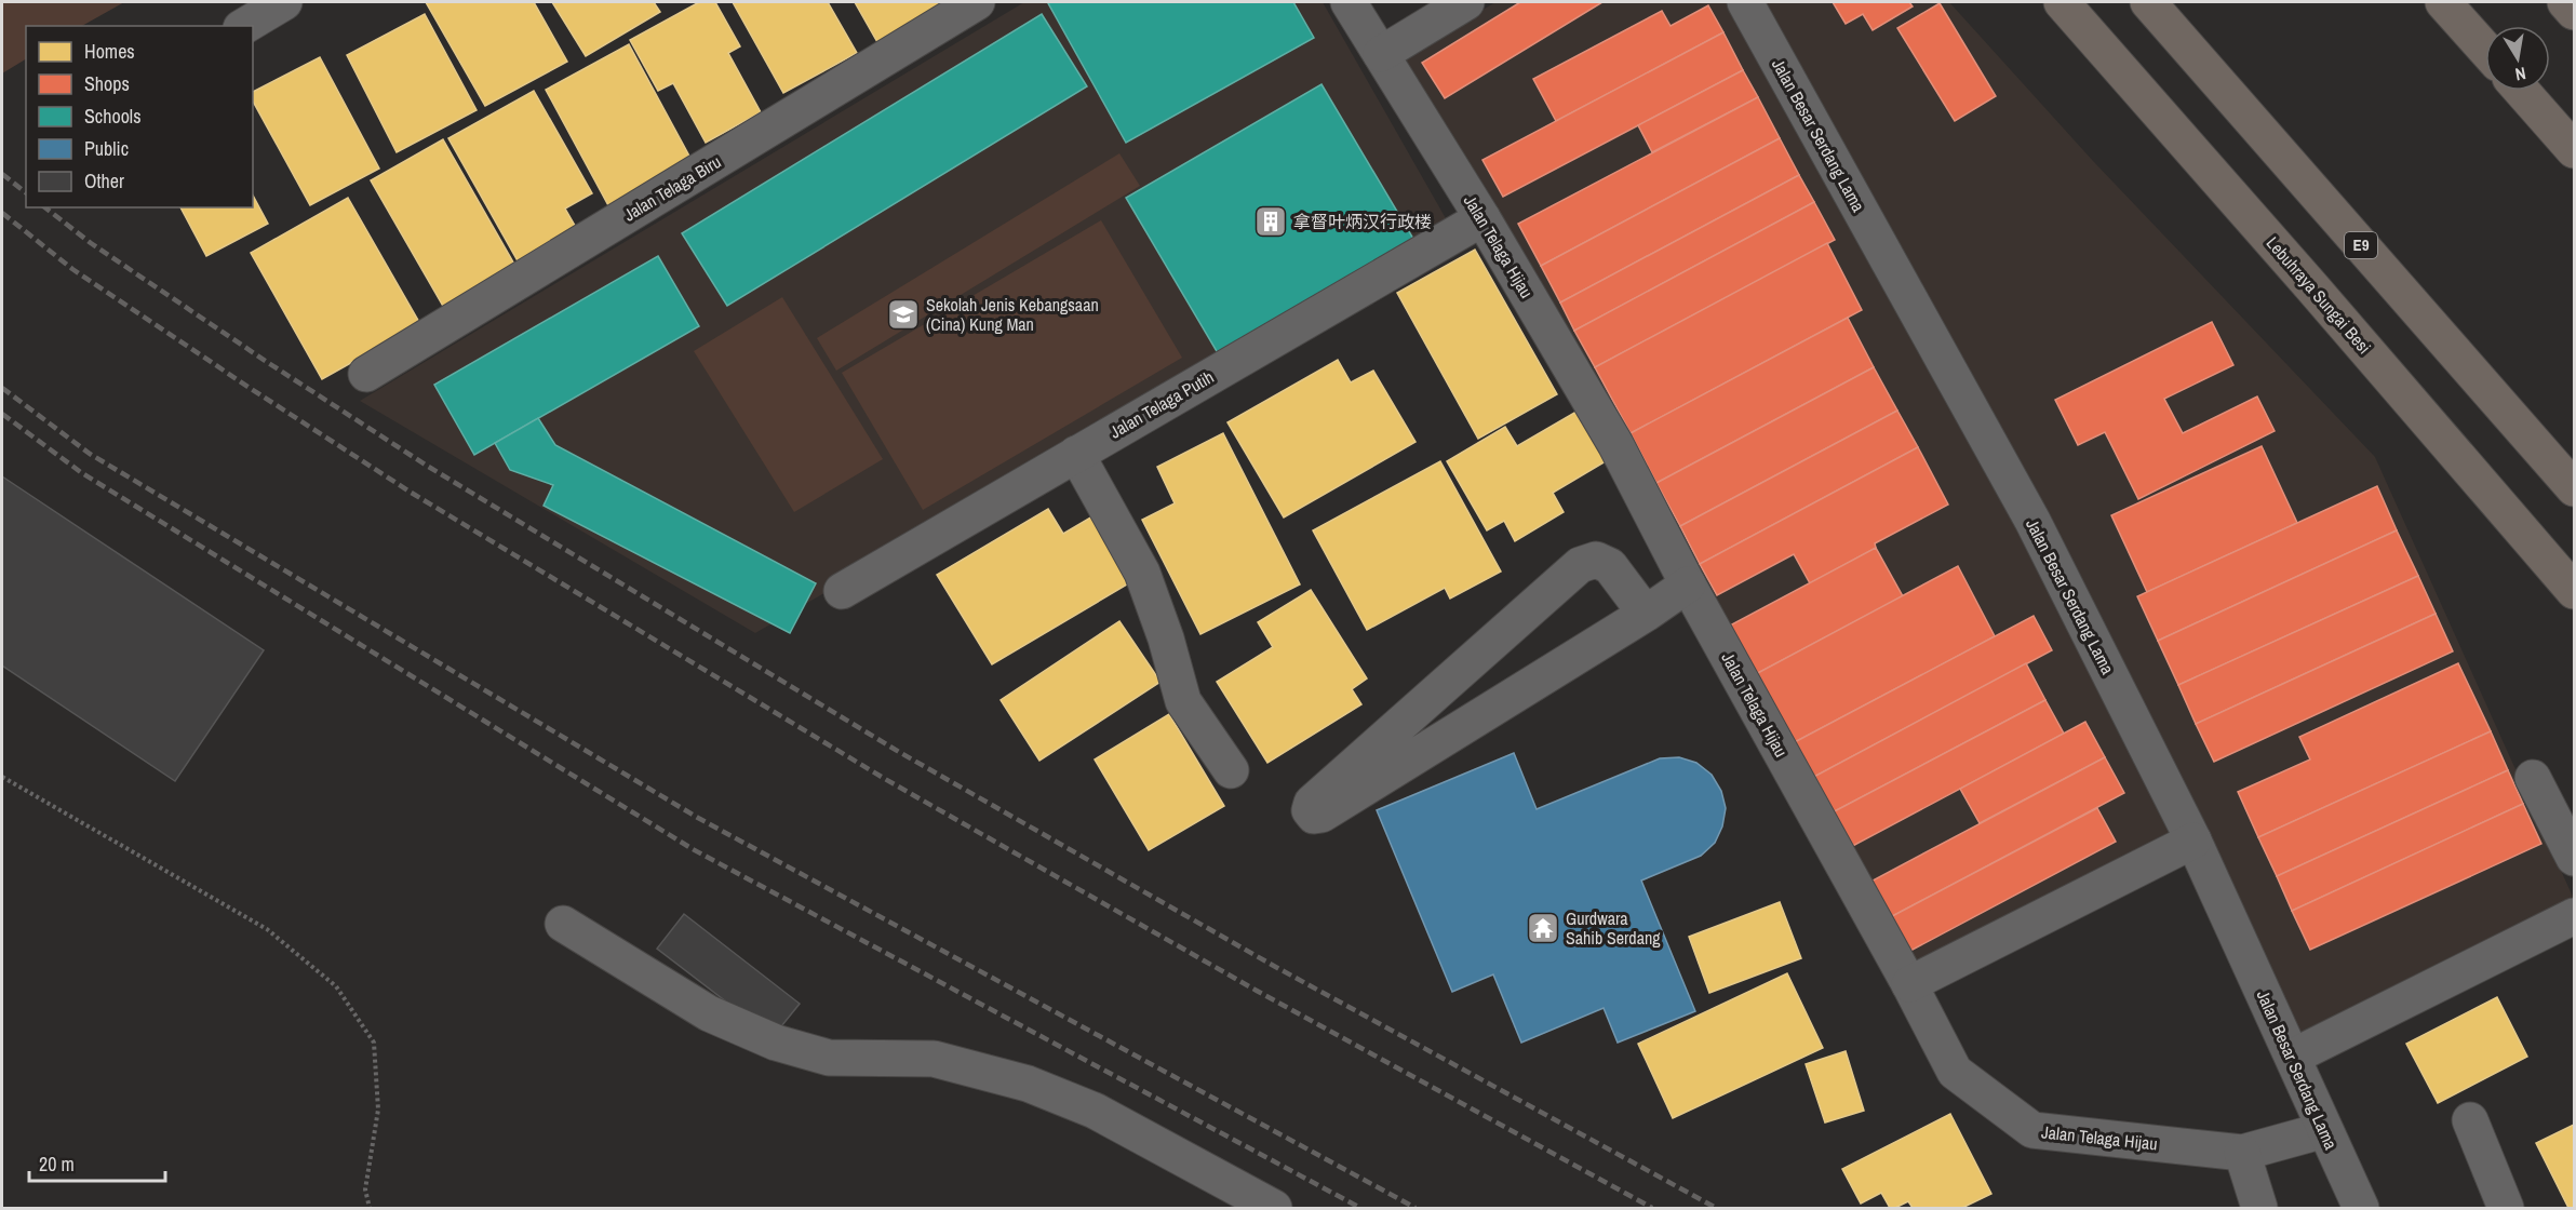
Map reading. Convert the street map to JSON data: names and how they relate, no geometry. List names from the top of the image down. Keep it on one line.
{"streets":{"highway":["E9","Lebuhraya Sungai Besi"],"street":["Jalan Besar Serdang Lama","Jalan Telaga Biru","Jalan Telaga Hijau","Jalan Telaga Putih"]},"crossings":[["Jalan Besar Serdang Lama","Jalan Telaga Hijau"],["Jalan Telaga Hijau","Jalan Telaga Putih"]],"places":{"building":["拿督叶炳汉行政楼"],"school or university":["Sekolah Jenis Kebangsaan (Cina) Kung Man"],"temple":["Gurdwara Sahib Serdang"]},"legend":["Homes","Shops","Schools","Public","Other"],"scale_bar":"20 m","north":"bottom"}
